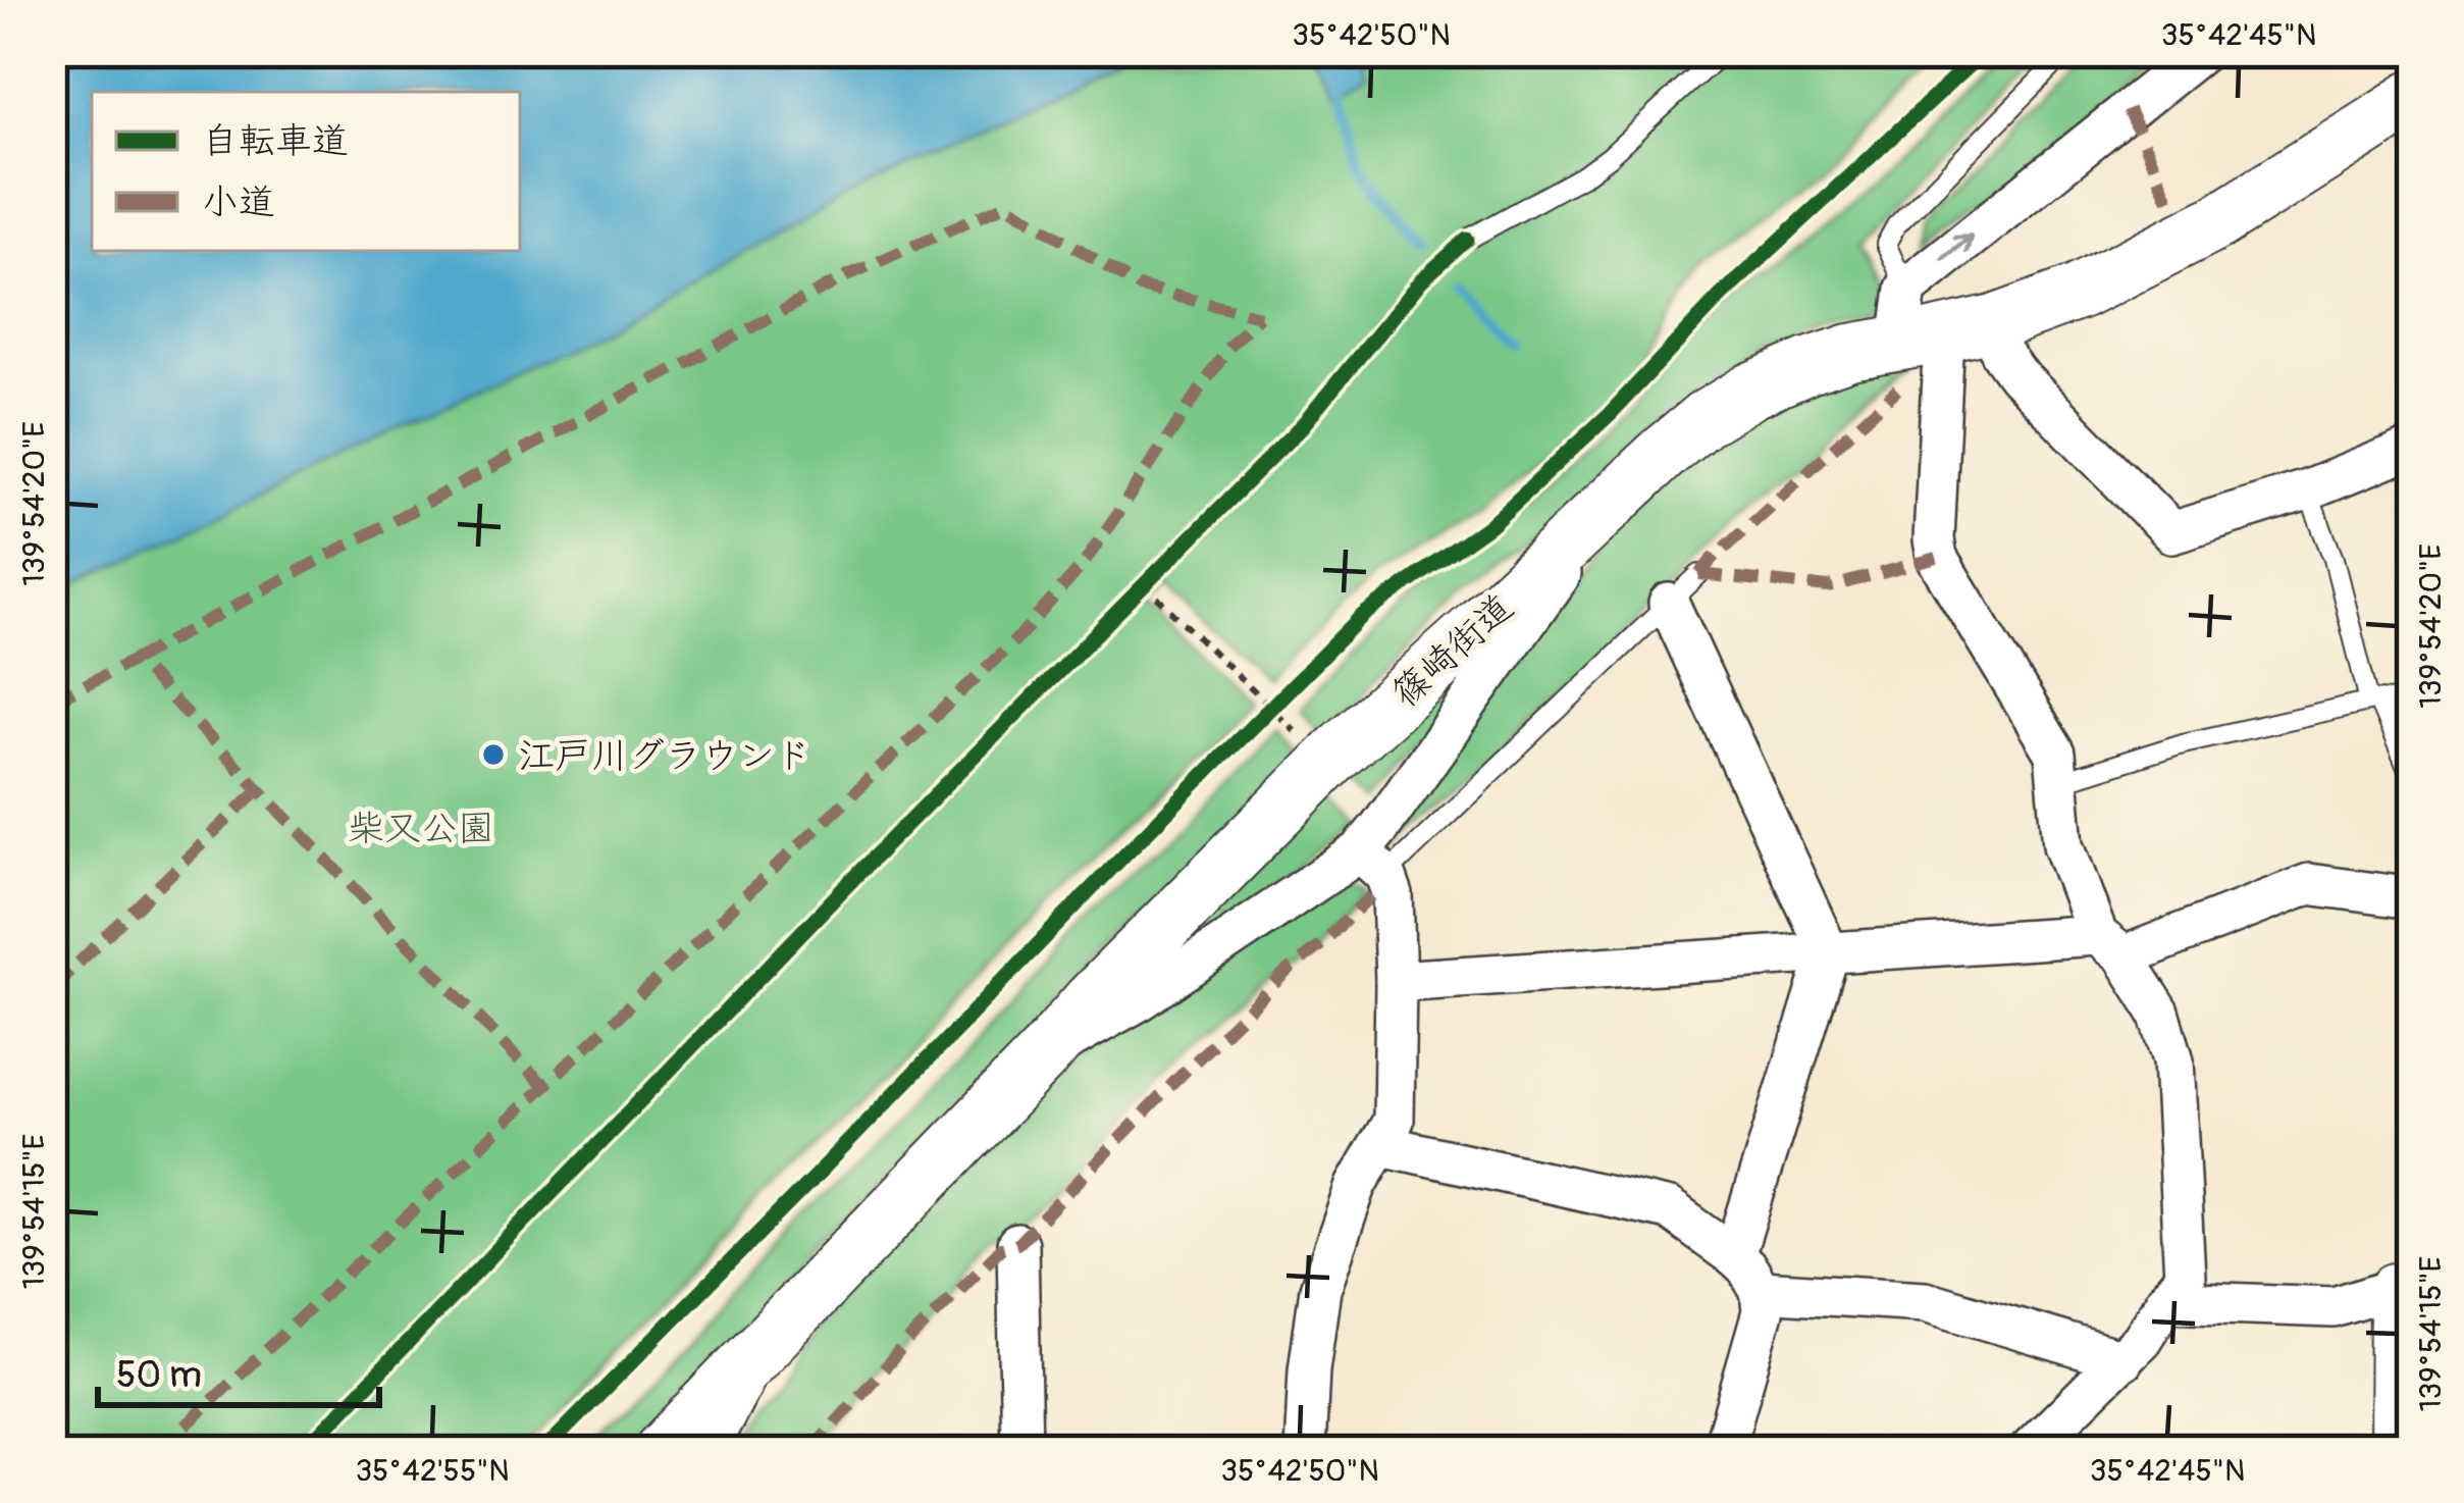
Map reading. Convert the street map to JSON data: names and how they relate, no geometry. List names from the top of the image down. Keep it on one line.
{"streets":{"main road":["篠崎街道"]},"parks":["柴又公園"],"places":["江戸川グラウンド"],"legend":["自転車道","小道"],"scale_bar":"50 m","coordinates":["35°42'50\"N","35°42'45\"N","139°54'20\"E","139°54'15\"E","35°42'55\"N"]}
